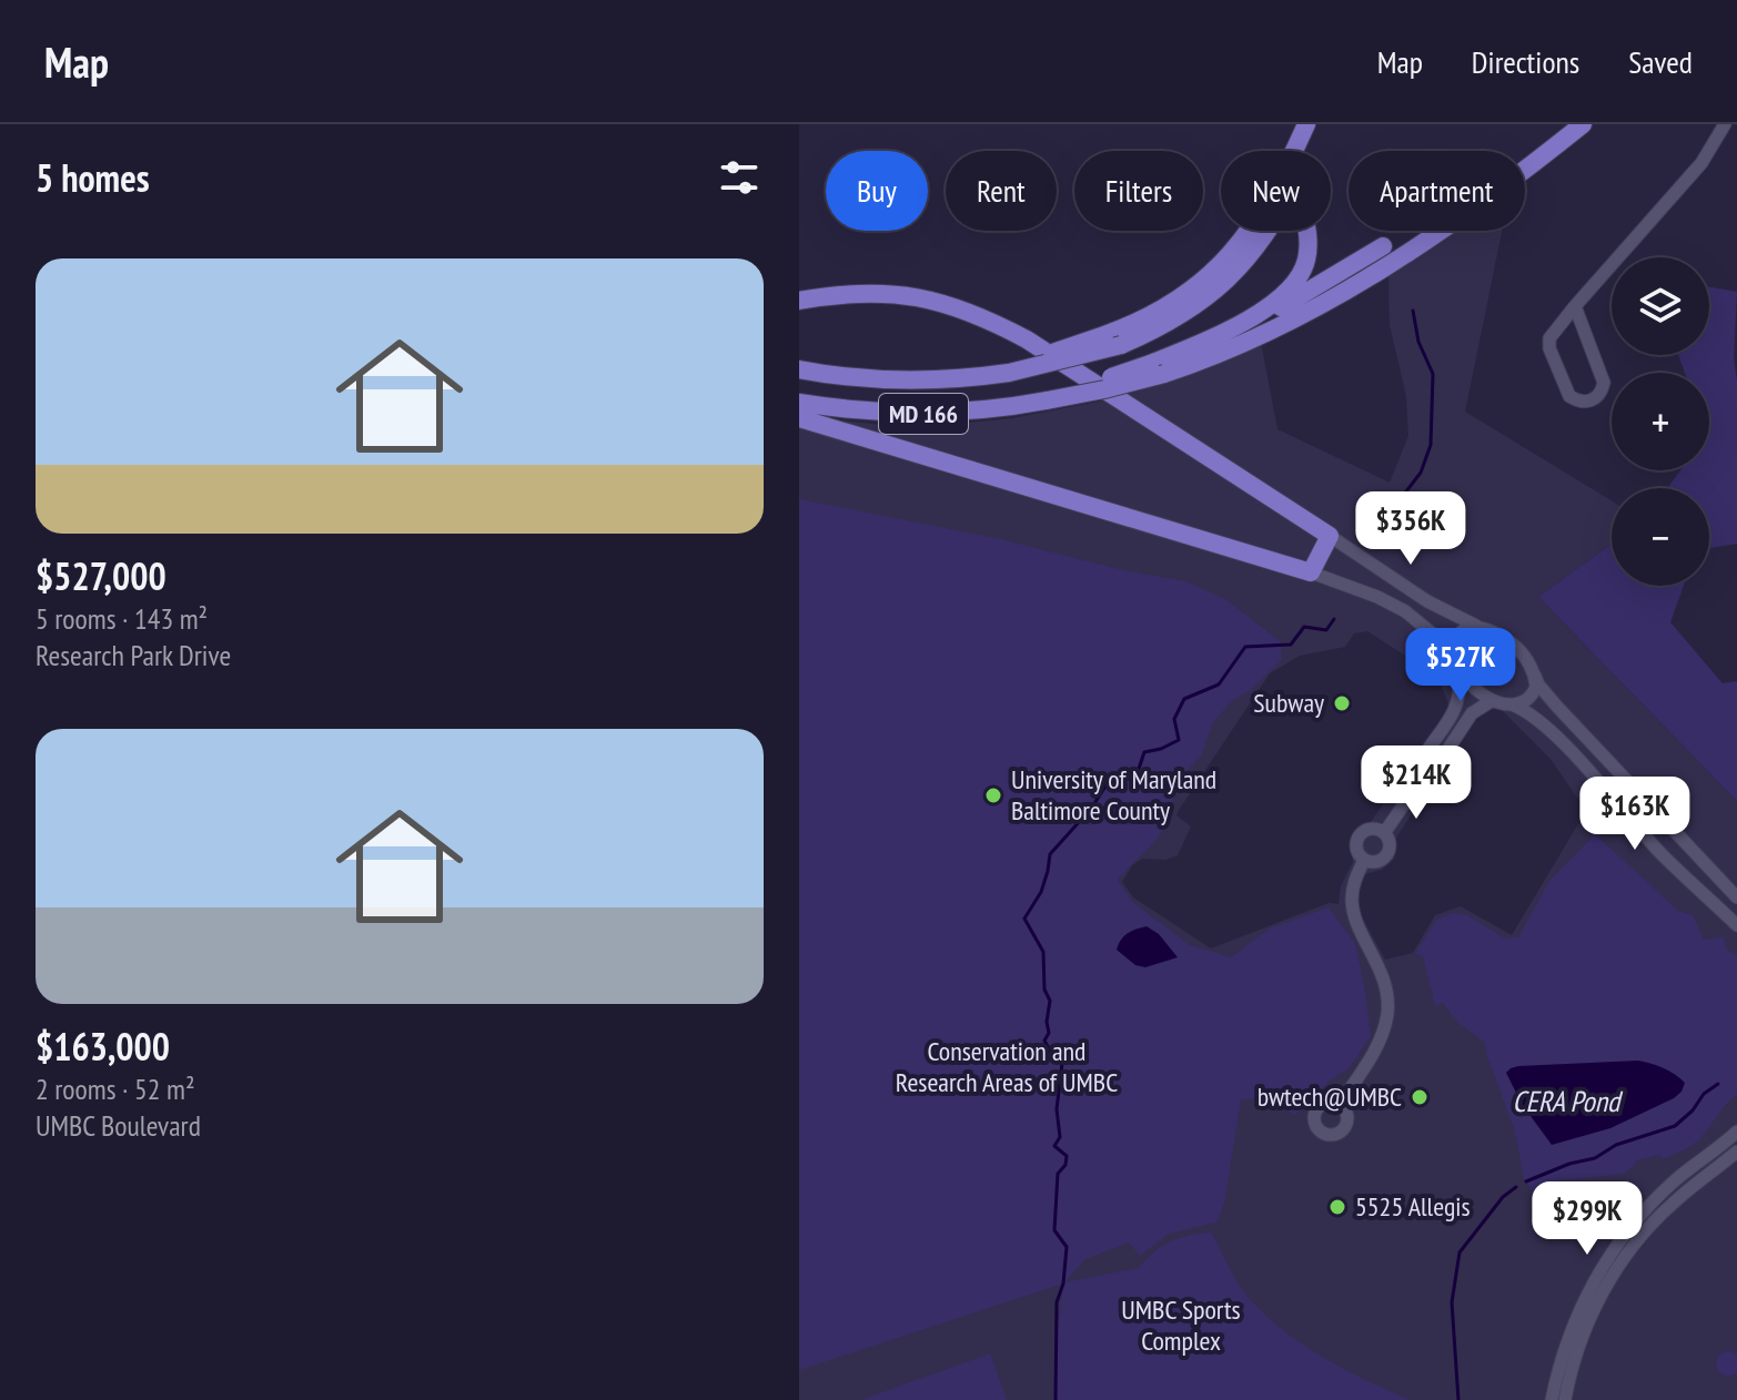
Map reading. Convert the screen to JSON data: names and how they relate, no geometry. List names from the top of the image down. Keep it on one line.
{"streets":{"highway":["MD 166"]},"water":["CERA Pond"],"parks":["Conservation and Research Areas of UMBC","UMBC Sports Complex"],"places":["Subway","University of Maryland Baltimore County","bwtech@UMBC","5525 Allegis"],"page":{"header":"Map","nav":["Map","Directions","Saved"],"heading":"5 homes","chip":["Buy","Rent","Filters","New","Apartment"],"list":[{"name":"$527,000","note":"5 rooms · 143 m² · Research Park Drive"},{"name":"$163,000","note":"2 rooms · 52 m² · UMBC Boulevard"}],"map_buttons":["+","−"],"price":["$356K","$527K","$214K","$163K","$299K"]}}
